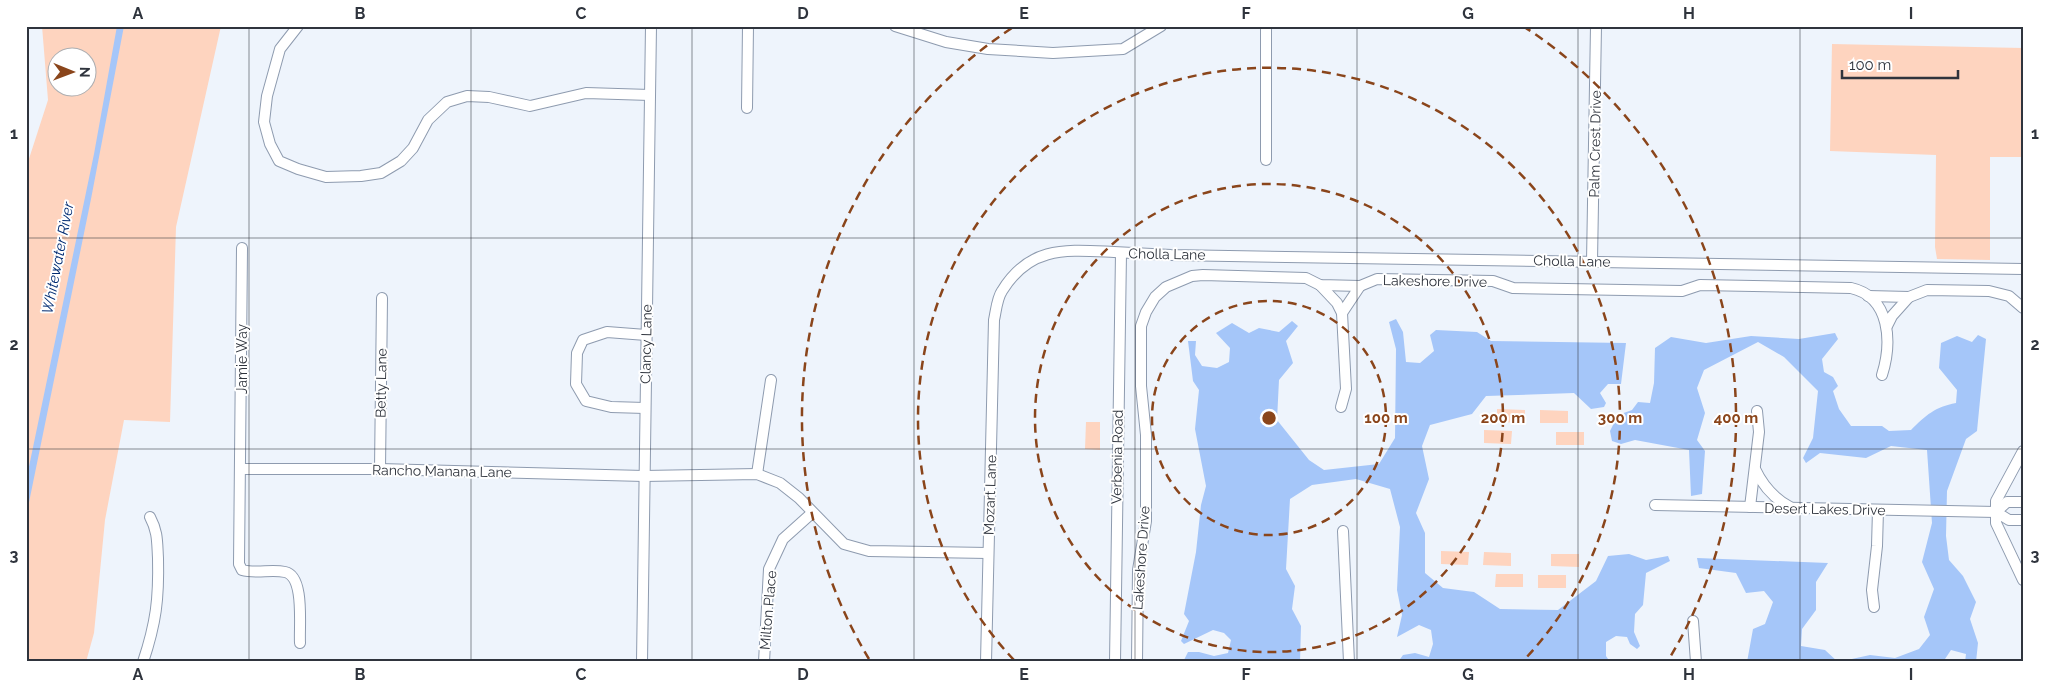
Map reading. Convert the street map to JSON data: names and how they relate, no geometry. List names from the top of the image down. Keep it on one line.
{"streets":{"street":["Palm Crest Drive","Cholla Lane","Lakeshore Drive","Clancy Lane","Jamie Way","Betty Lane","Verbenia Road","Rancho Manana Lane","Mozart Lane","Desert Lakes Drive","Milton Place"]},"crossings":[["Palm Crest Drive","Cholla Lane"],["Cholla Lane","Verbenia Road"],["Cholla Lane","Mozart Lane"],["Clancy Lane","Rancho Manana Lane"],["Clancy Lane","Mozart Lane"],["Jamie Way","Rancho Manana Lane"],["Betty Lane","Rancho Manana Lane"],["Verbenia Road","Mozart Lane"],["Rancho Manana Lane","Mozart Lane"],["Mozart Lane","Milton Place"]],"water":["Whitewater River"],"scale_bar":"100 m","north":"right","grid":{"columns":["A","B","C","D","E","F","G","H","I"],"rows":["1","2","3"]},"rings":["100 m","200 m","300 m","400 m"]}
